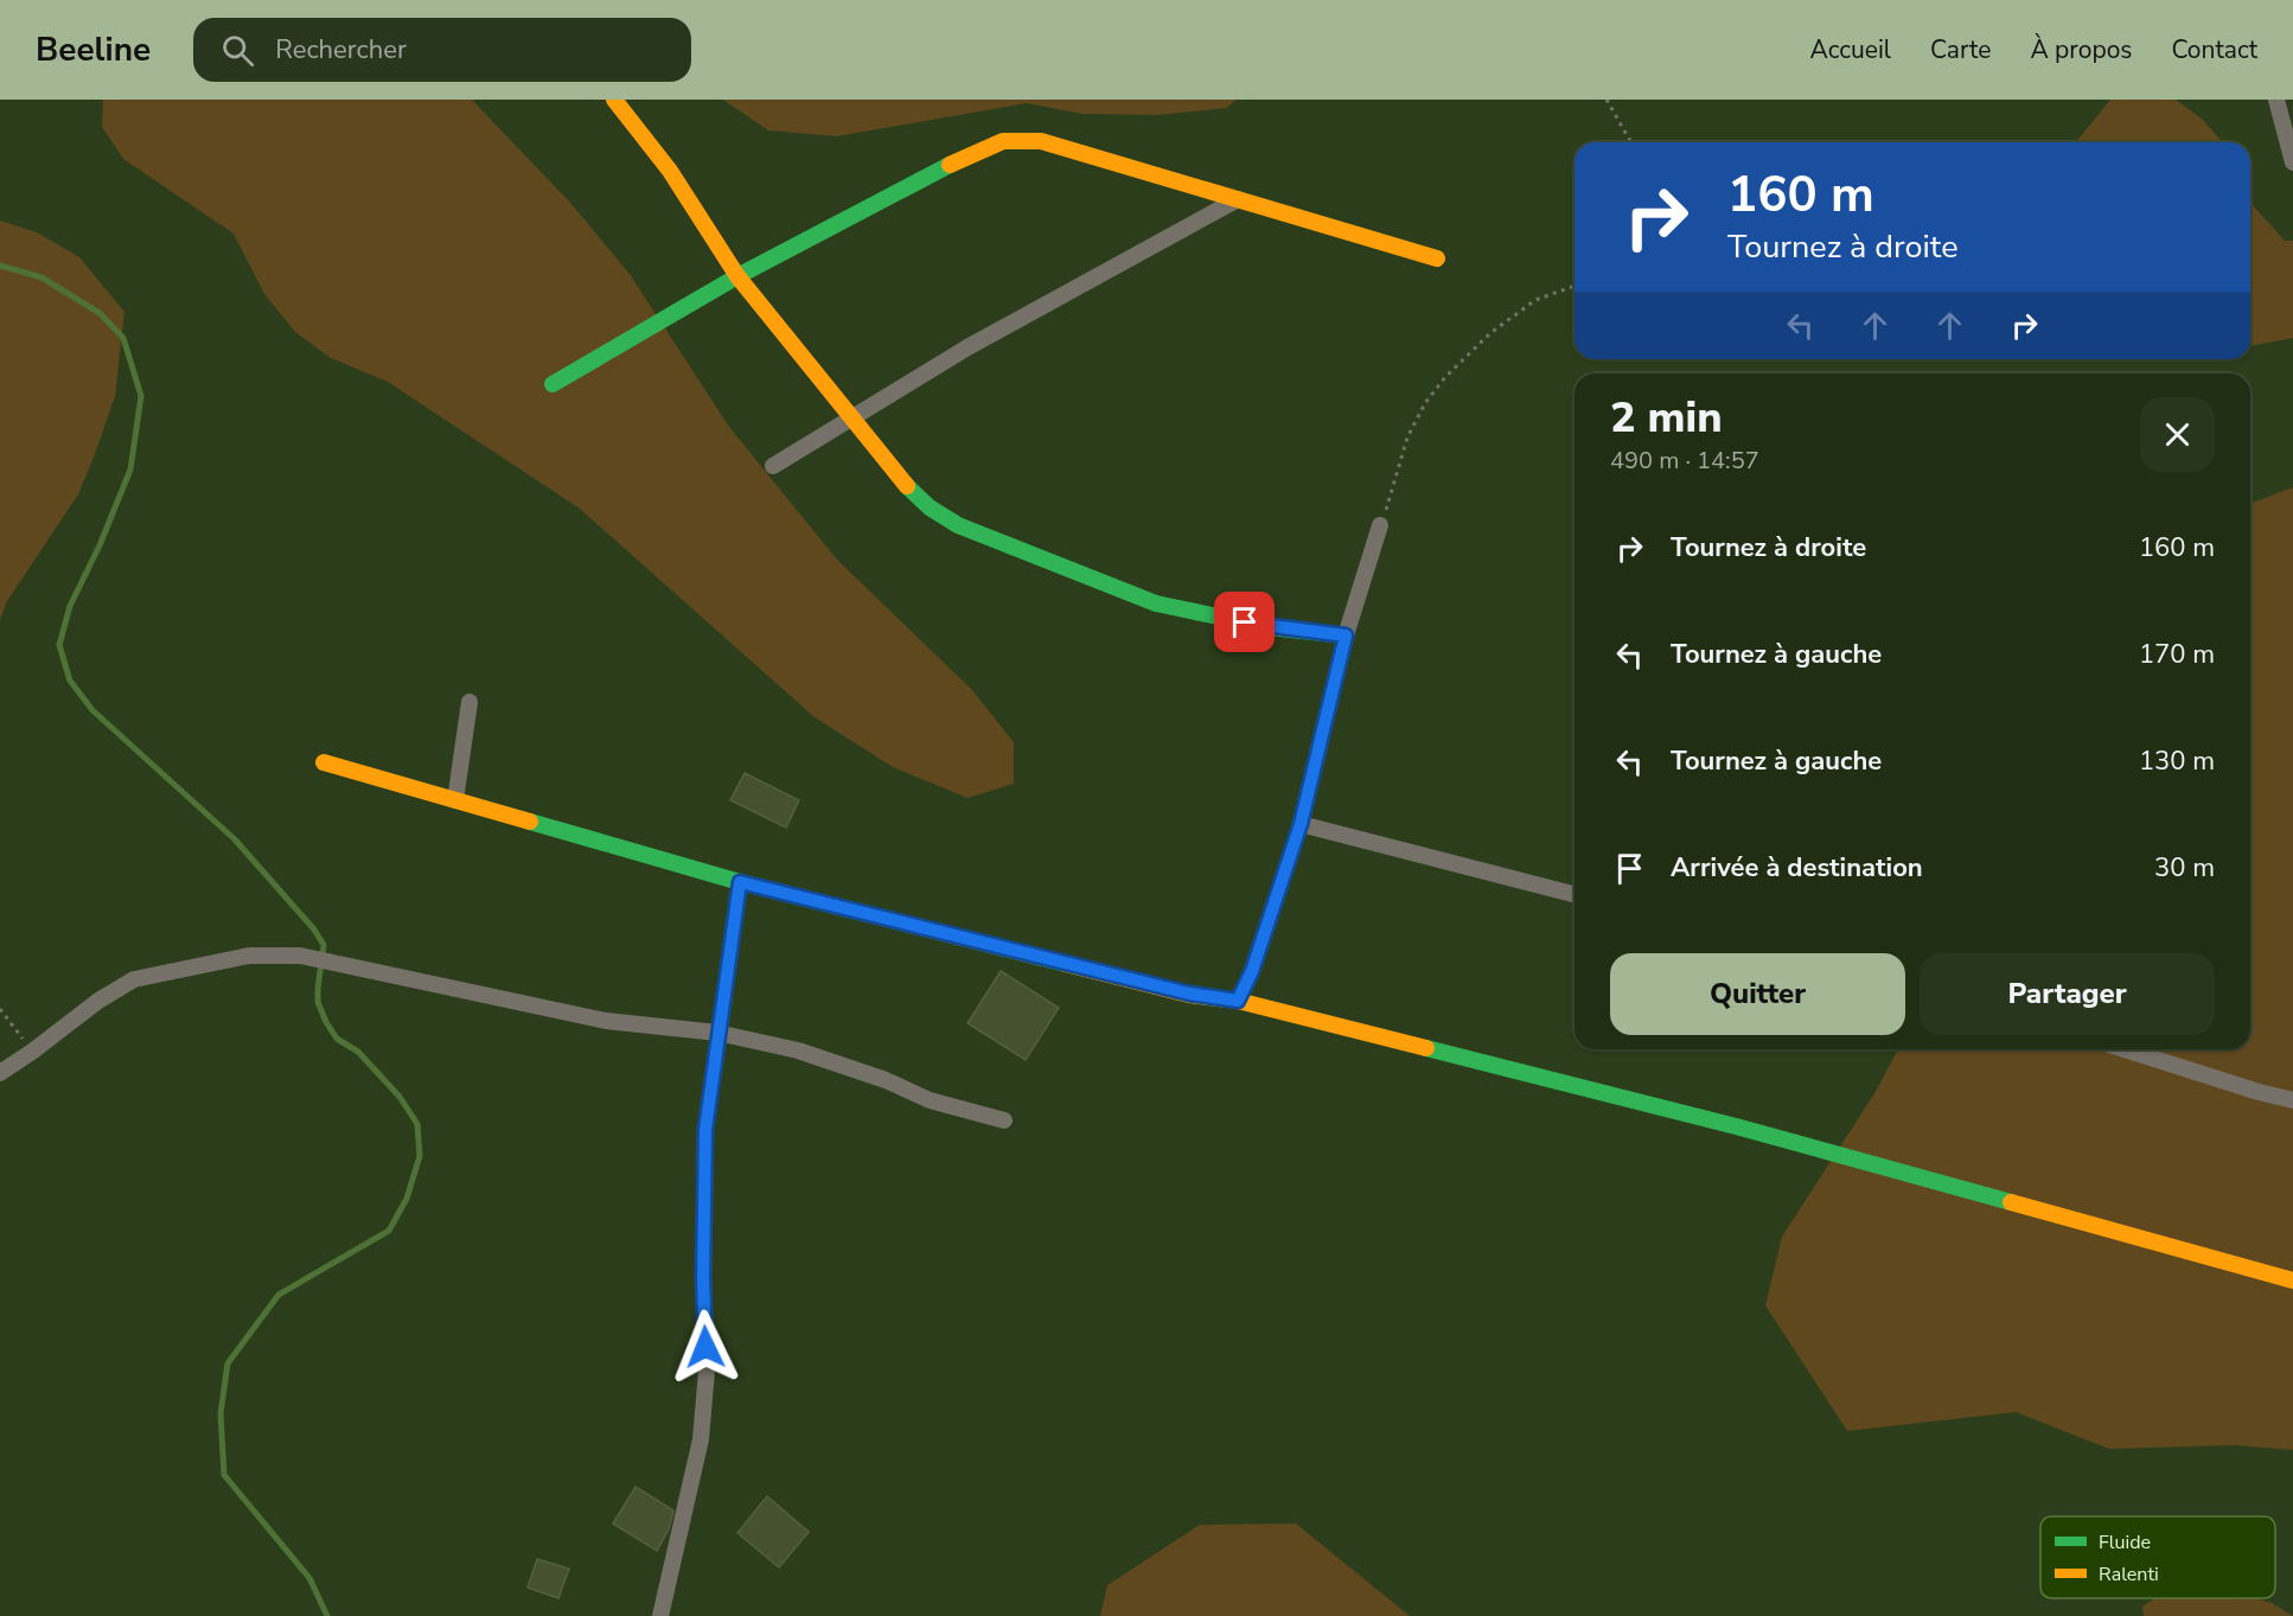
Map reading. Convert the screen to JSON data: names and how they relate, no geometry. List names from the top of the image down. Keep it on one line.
{"legend":["Fluide","Ralenti"],"page":{"header":"Beeline","search":"Rechercher","nav":["Accueil","Carte","À propos","Contact"],"turn":["160 m","Tournez à droite"],"heading":["2 min","490 m · 14:57"],"list":[{"name":"Tournez à droite","value":"160 m"},{"name":"Tournez à gauche","value":"170 m"},{"name":"Tournez à gauche","value":"130 m"},{"name":"Arrivée à destination","value":"30 m"}],"buttons":["Quitter","Partager"]}}
